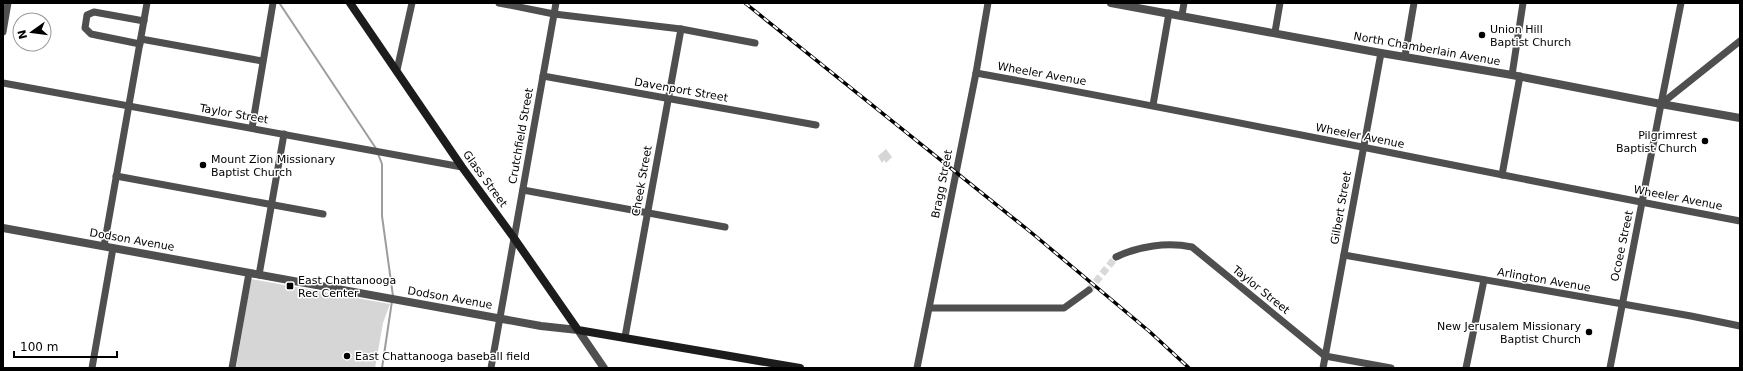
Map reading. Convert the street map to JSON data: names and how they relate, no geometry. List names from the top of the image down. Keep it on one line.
{"streets":{"main road":["Glass Street","Dodson Avenue"],"street":["North Chamberlain Avenue","Wheeler Avenue","Davenport Street","Taylor Street","Crutchfield Street","Cheek Street","Bragg Street","Gilbert Street","Ocoee Street","Arlington Avenue"]},"crossings":[["North Chamberlain Avenue","Gilbert Street"],["North Chamberlain Avenue","Ocoee Street"],["Wheeler Avenue","Bragg Street"],["Wheeler Avenue","Gilbert Street"],["Wheeler Avenue","Ocoee Street"],["Davenport Street","Crutchfield Street"],["Davenport Street","Cheek Street"],["Taylor Street","Glass Street"],["Taylor Street","Gilbert Street"],["Crutchfield Street","Glass Street"],["Crutchfield Street","Dodson Avenue"],["Glass Street","Dodson Avenue"],["Cheek Street","Dodson Avenue"],["Gilbert Street","Arlington Avenue"],["Ocoee Street","Arlington Avenue"]],"places":{"other":["Union Hill Baptist Church","Pilgrimrest Baptist Church","Mount Zion Missionary Baptist Church","New Jerusalem Missionary Baptist Church","East Chattanooga baseball field"],"transit":["East Chattanooga Rec Center"]},"scale_bar":"100 m","north":"left"}
